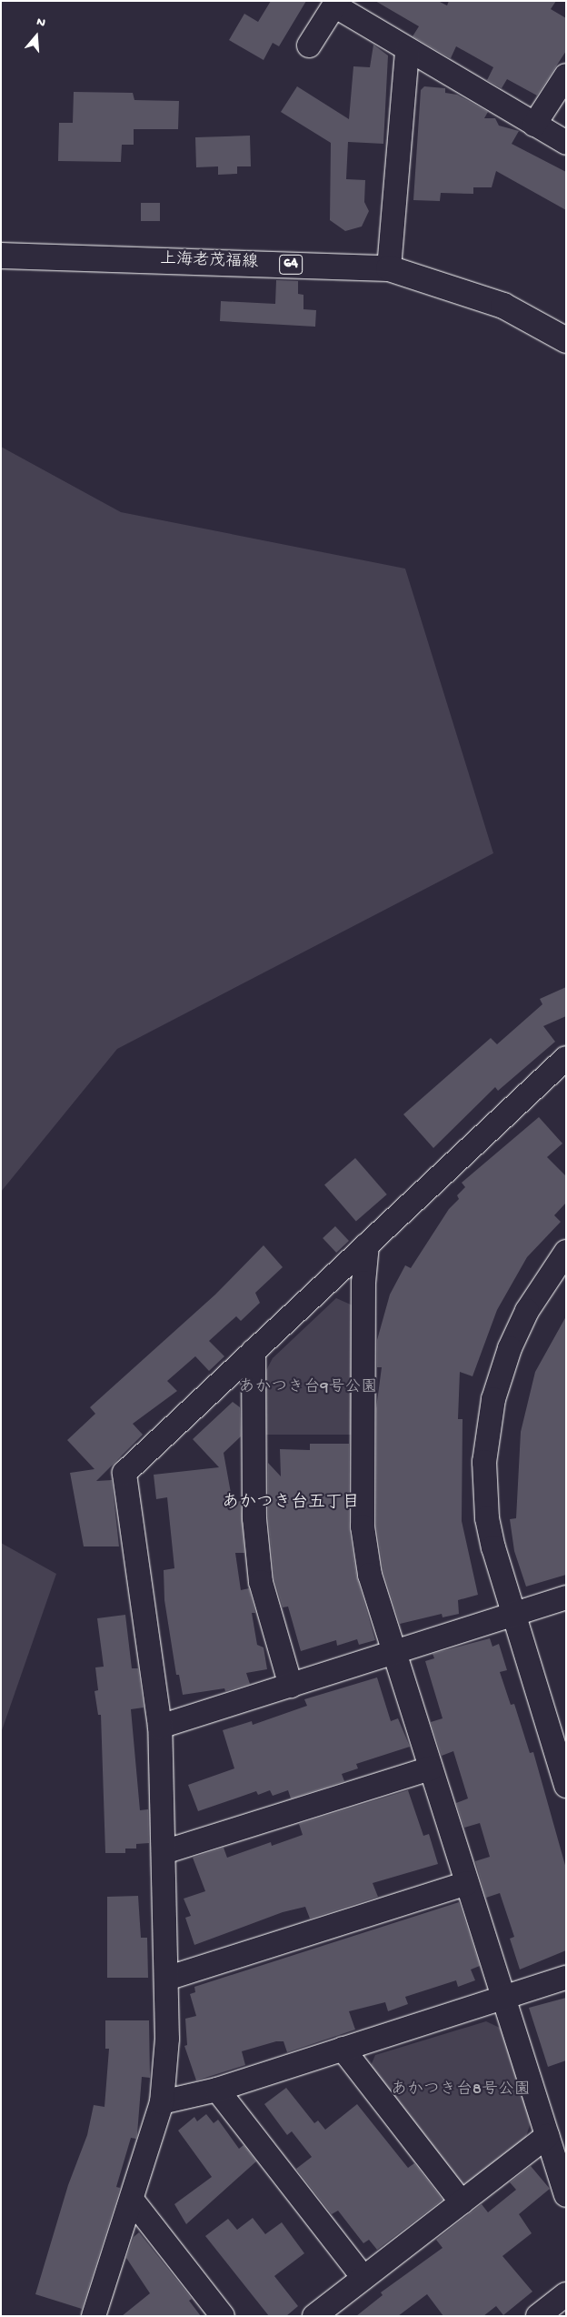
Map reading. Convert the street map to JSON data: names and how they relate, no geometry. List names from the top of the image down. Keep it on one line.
{"streets":{"main road":["上海老茂福線","64"]},"districts":["あかつき台五丁目"],"parks":["あかつき台9号公園","あかつき台8号公園"],"north":"top"}
